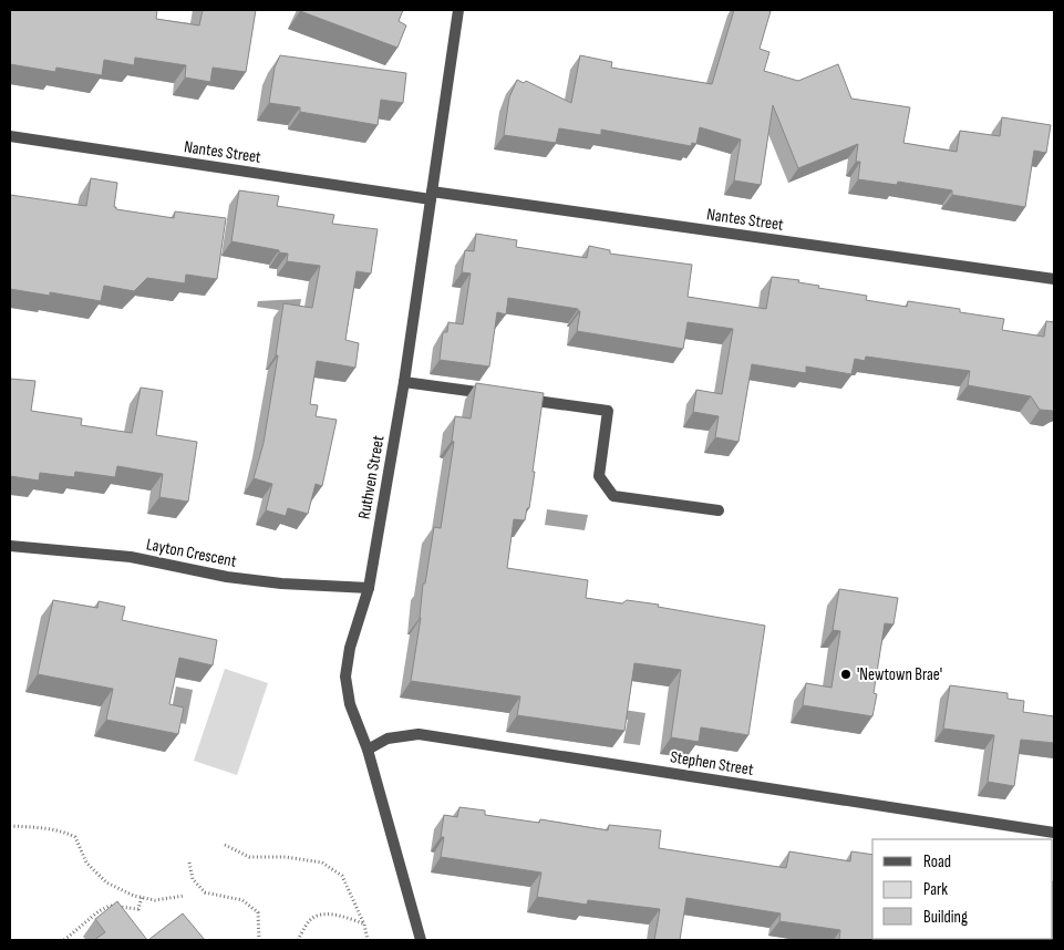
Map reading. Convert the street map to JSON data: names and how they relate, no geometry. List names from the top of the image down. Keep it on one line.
{"streets":{"street":["Nantes Street","Ruthven Street","Layton Crescent","Stephen Street"]},"crossings":[["Nantes Street","Ruthven Street"],["Ruthven Street","Layton Crescent"],["Ruthven Street","Stephen Street"]],"places":["'Newtown Brae'"],"legend":["Road","Park","Building"]}
